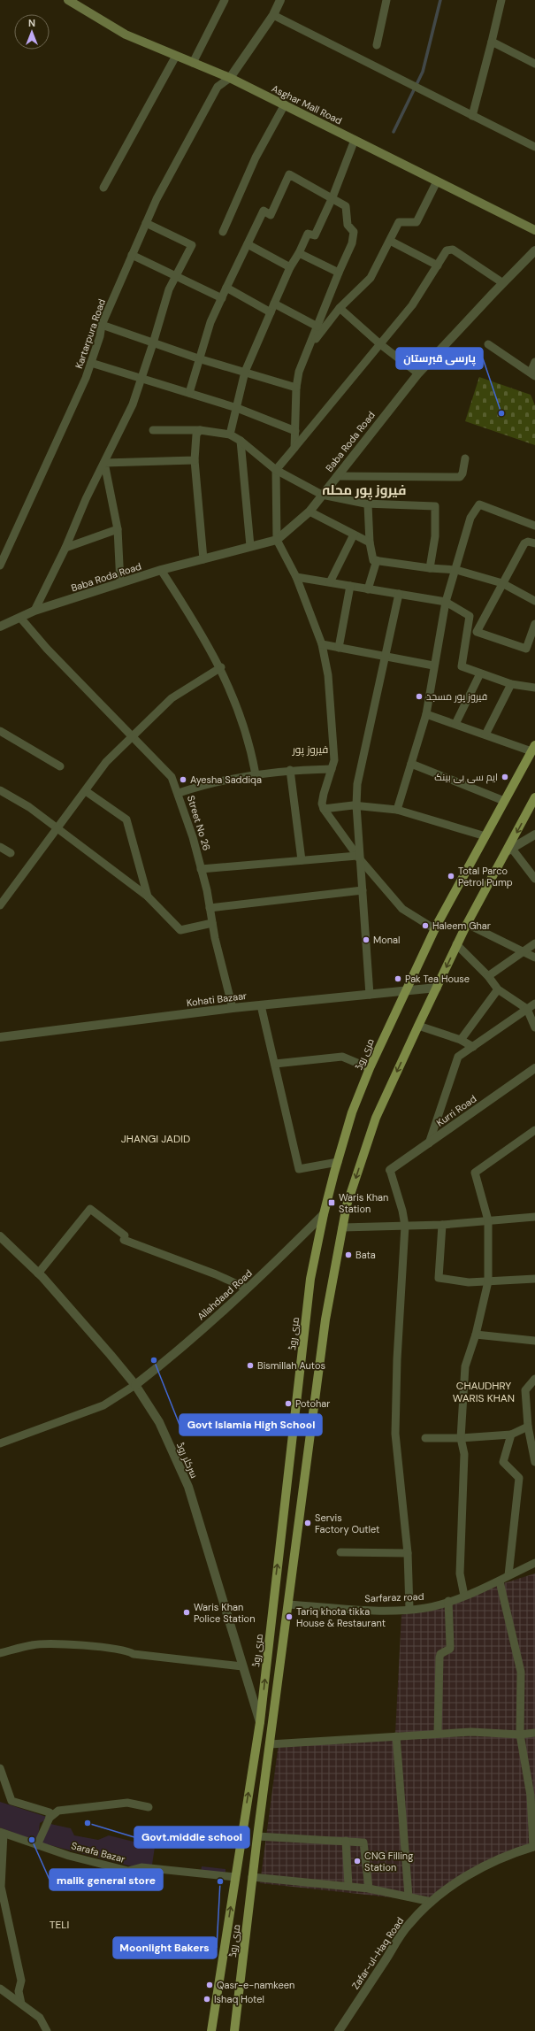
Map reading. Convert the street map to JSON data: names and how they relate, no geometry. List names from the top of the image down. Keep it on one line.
{"streets":{"main road":["Asghar Mall Road","مری روڈ"],"street":["Kartarpura Road","Baba Roda Road","Street No 26","Kohati Bazaar","Kurri Road","Allahdaad Road","سرکلر روڈ","Sarfaraz road","Sarafa Bazar","Zafar-ul-Haq Road"]},"crossings":[["Asghar Mall Road","Kartarpura Road"],["Baba Roda Road","Street No 26"],["Street No 26","Kohati Bazaar"],["Kohati Bazaar","مری روڈ"],["مری روڈ","Allahdaad Road"],["مری روڈ","سرکلر روڈ"],["مری روڈ","Sarfaraz road"],["مری روڈ","Sarafa Bazar"],["Allahdaad Road","سرکلر روڈ"]],"districts":["فیروز پور محلہ","فیروز پور","JHANGI JADID","CHAUDHRY WARIS KHAN","TELI"],"places":{"other":["پارسی قبرستان","فیروز پور مسجد","ایم سی بی بینک","Ayesha Saddiqa","Total Parco Petrol Pump","Haleem Ghar","Monal","Pak Tea House","Bata","Govt Islamia High School","Bismillah Autos","Potohar","Servis Factory Outlet","Waris Khan Police Station","Tariq khota tikka House & Restaurant","Govt.middle school","malik general store","CNG Filling Station","Moonlight Bakers","Qasr-e-namkeen","Ishaq Hotel"],"transit":["Waris Khan Station"]},"north":"top"}
